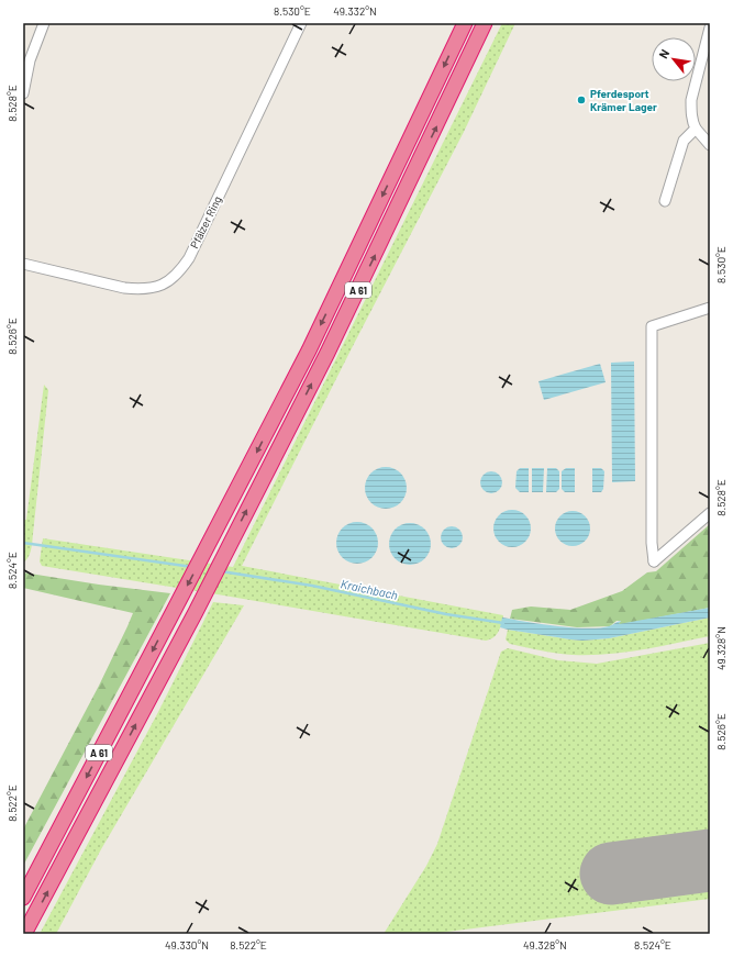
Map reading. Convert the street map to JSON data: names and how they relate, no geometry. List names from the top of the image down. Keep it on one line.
{"streets":{"highway":["A 61"],"street":["Pfälzer Ring"]},"water":["Kraichbach"],"places":["Pferdesport Krämer Lager"],"north":"top left","coordinates":["8.530°E","49.332°N","8.528°E","8.526°E","8.524°E","49.328°N","8.522°E","49.330°N"]}
